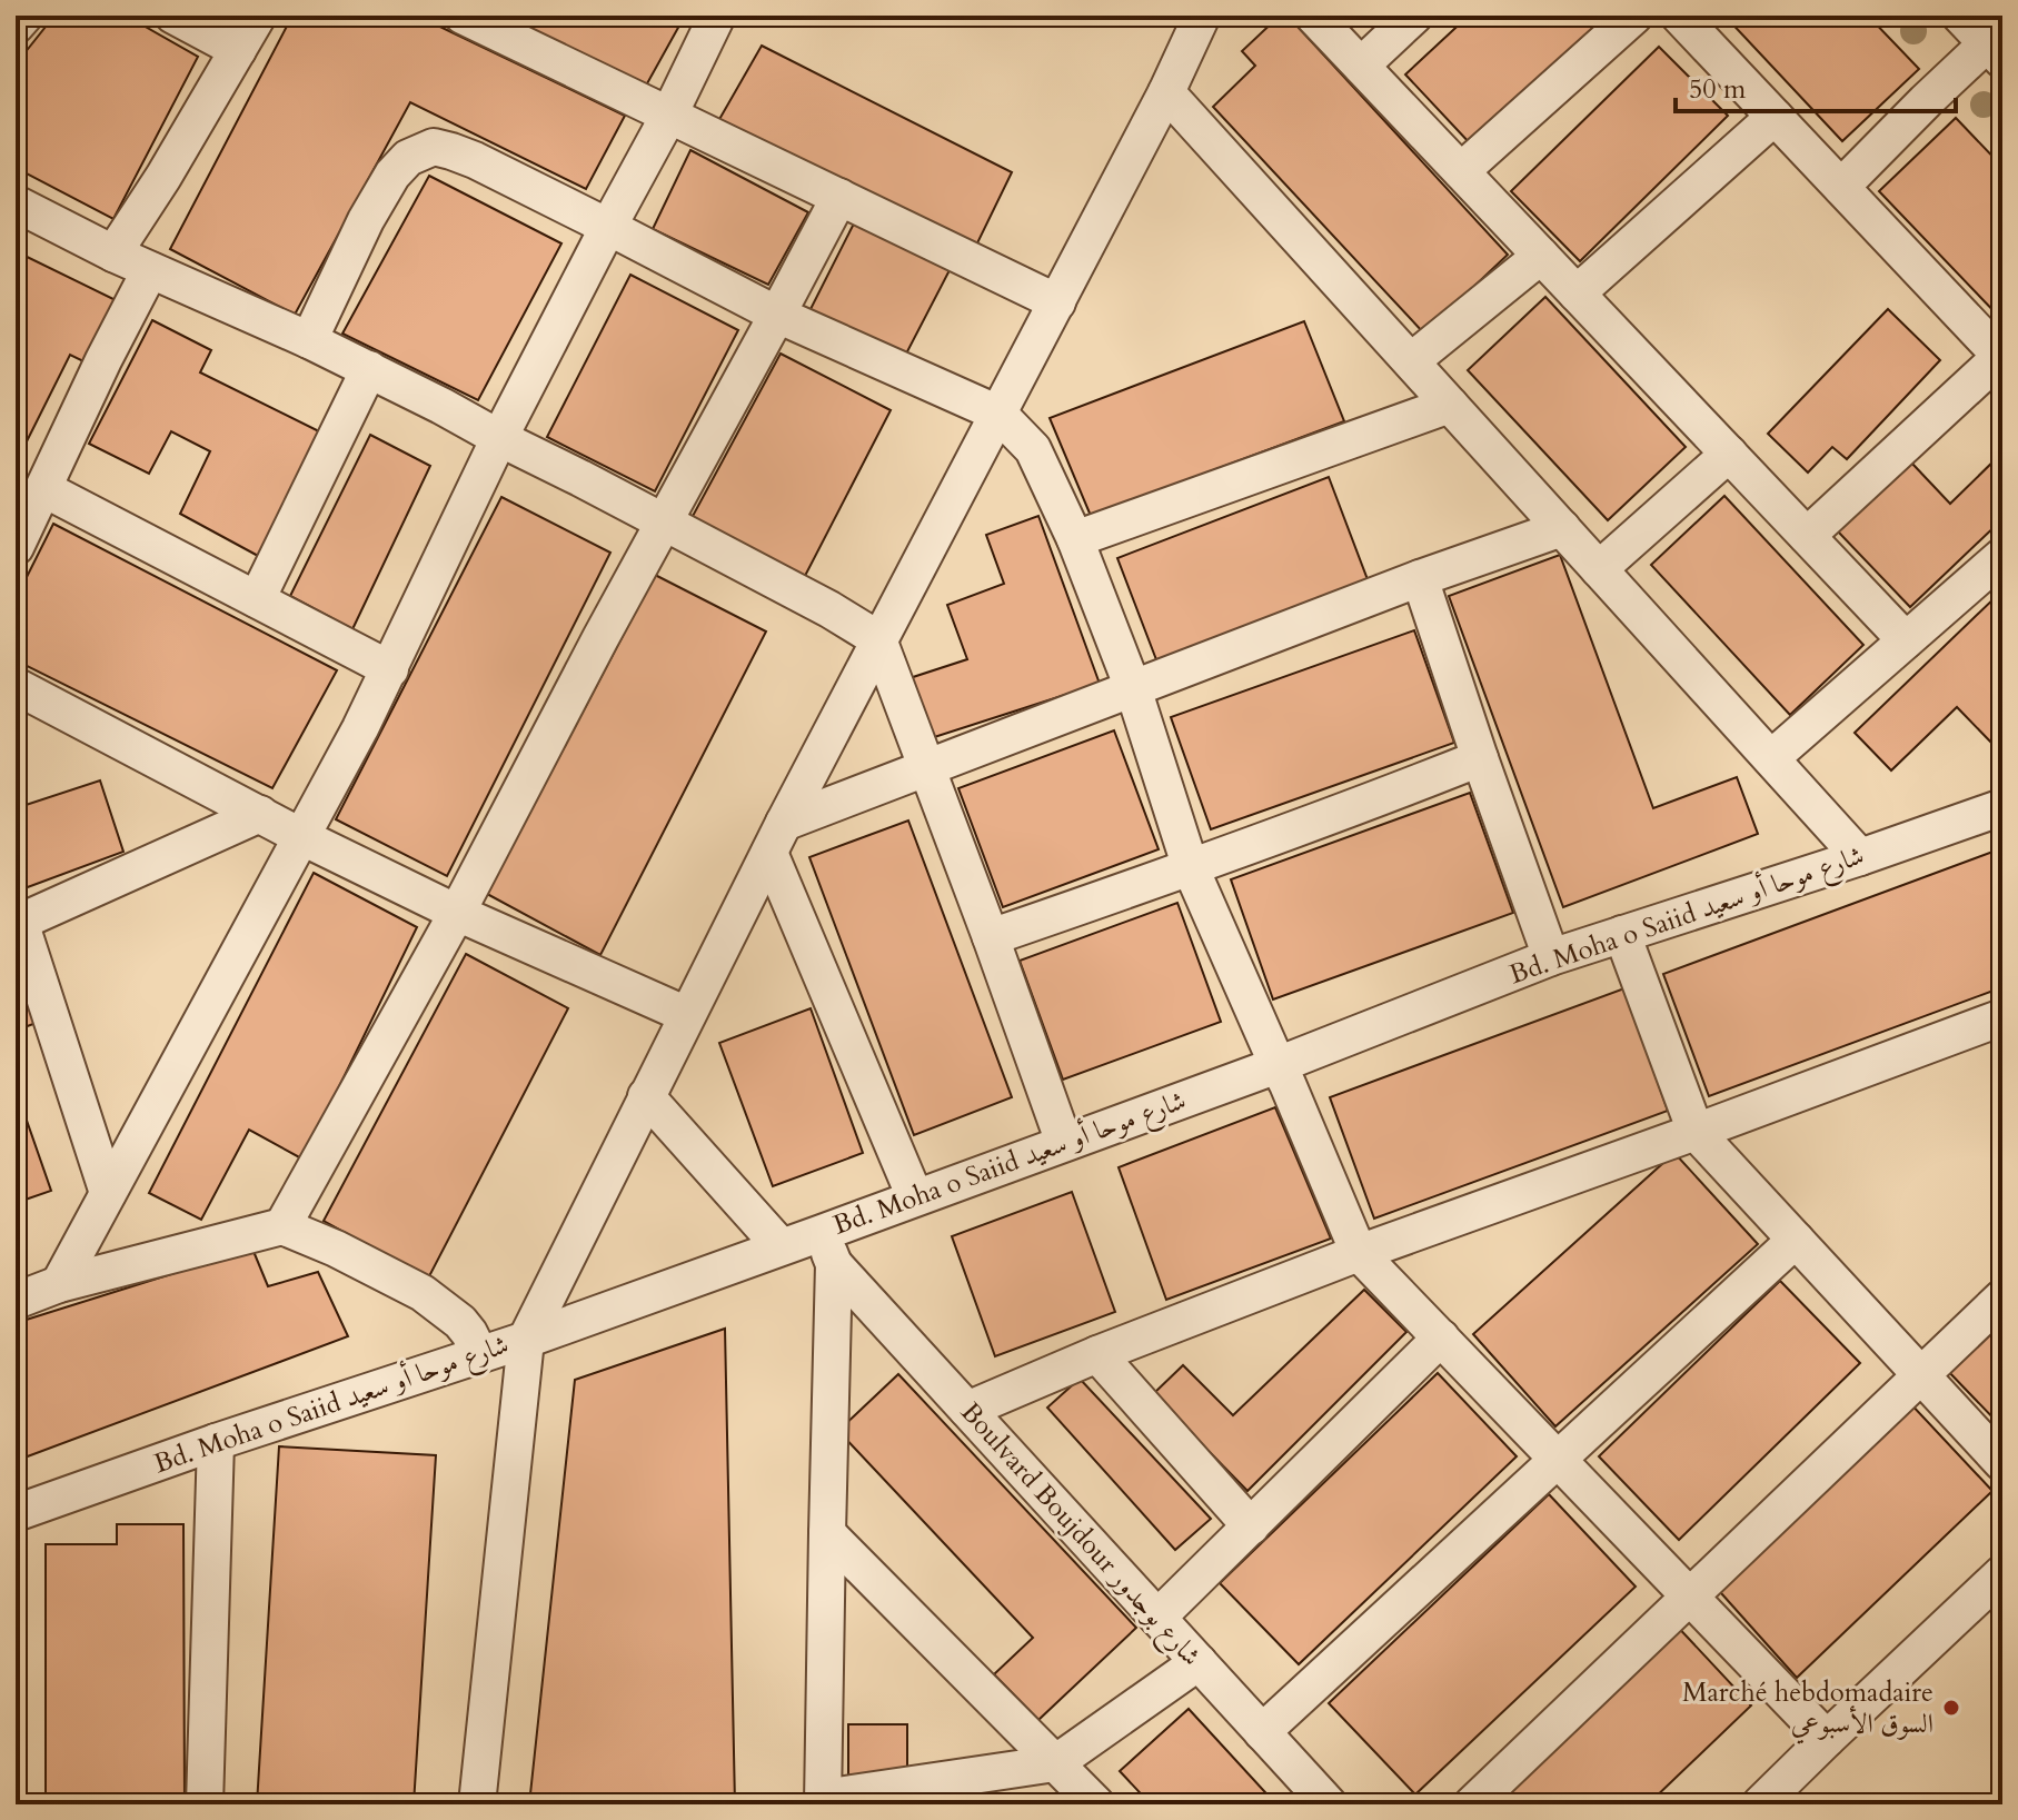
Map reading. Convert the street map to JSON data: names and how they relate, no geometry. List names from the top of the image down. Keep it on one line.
{"streets":{"street":["Bd. Moha o Saiid شارع موحا أو سعيد","Boulvard Boujdour شارع بوجدور"]},"crossings":[["Bd. Moha o Saiid شارع موحا أو سعيد","Boulvard Boujdour شارع بوجدور"]],"places":["Marché hebdomadaire السوق الأسبوعي"],"scale_bar":"50 m"}
